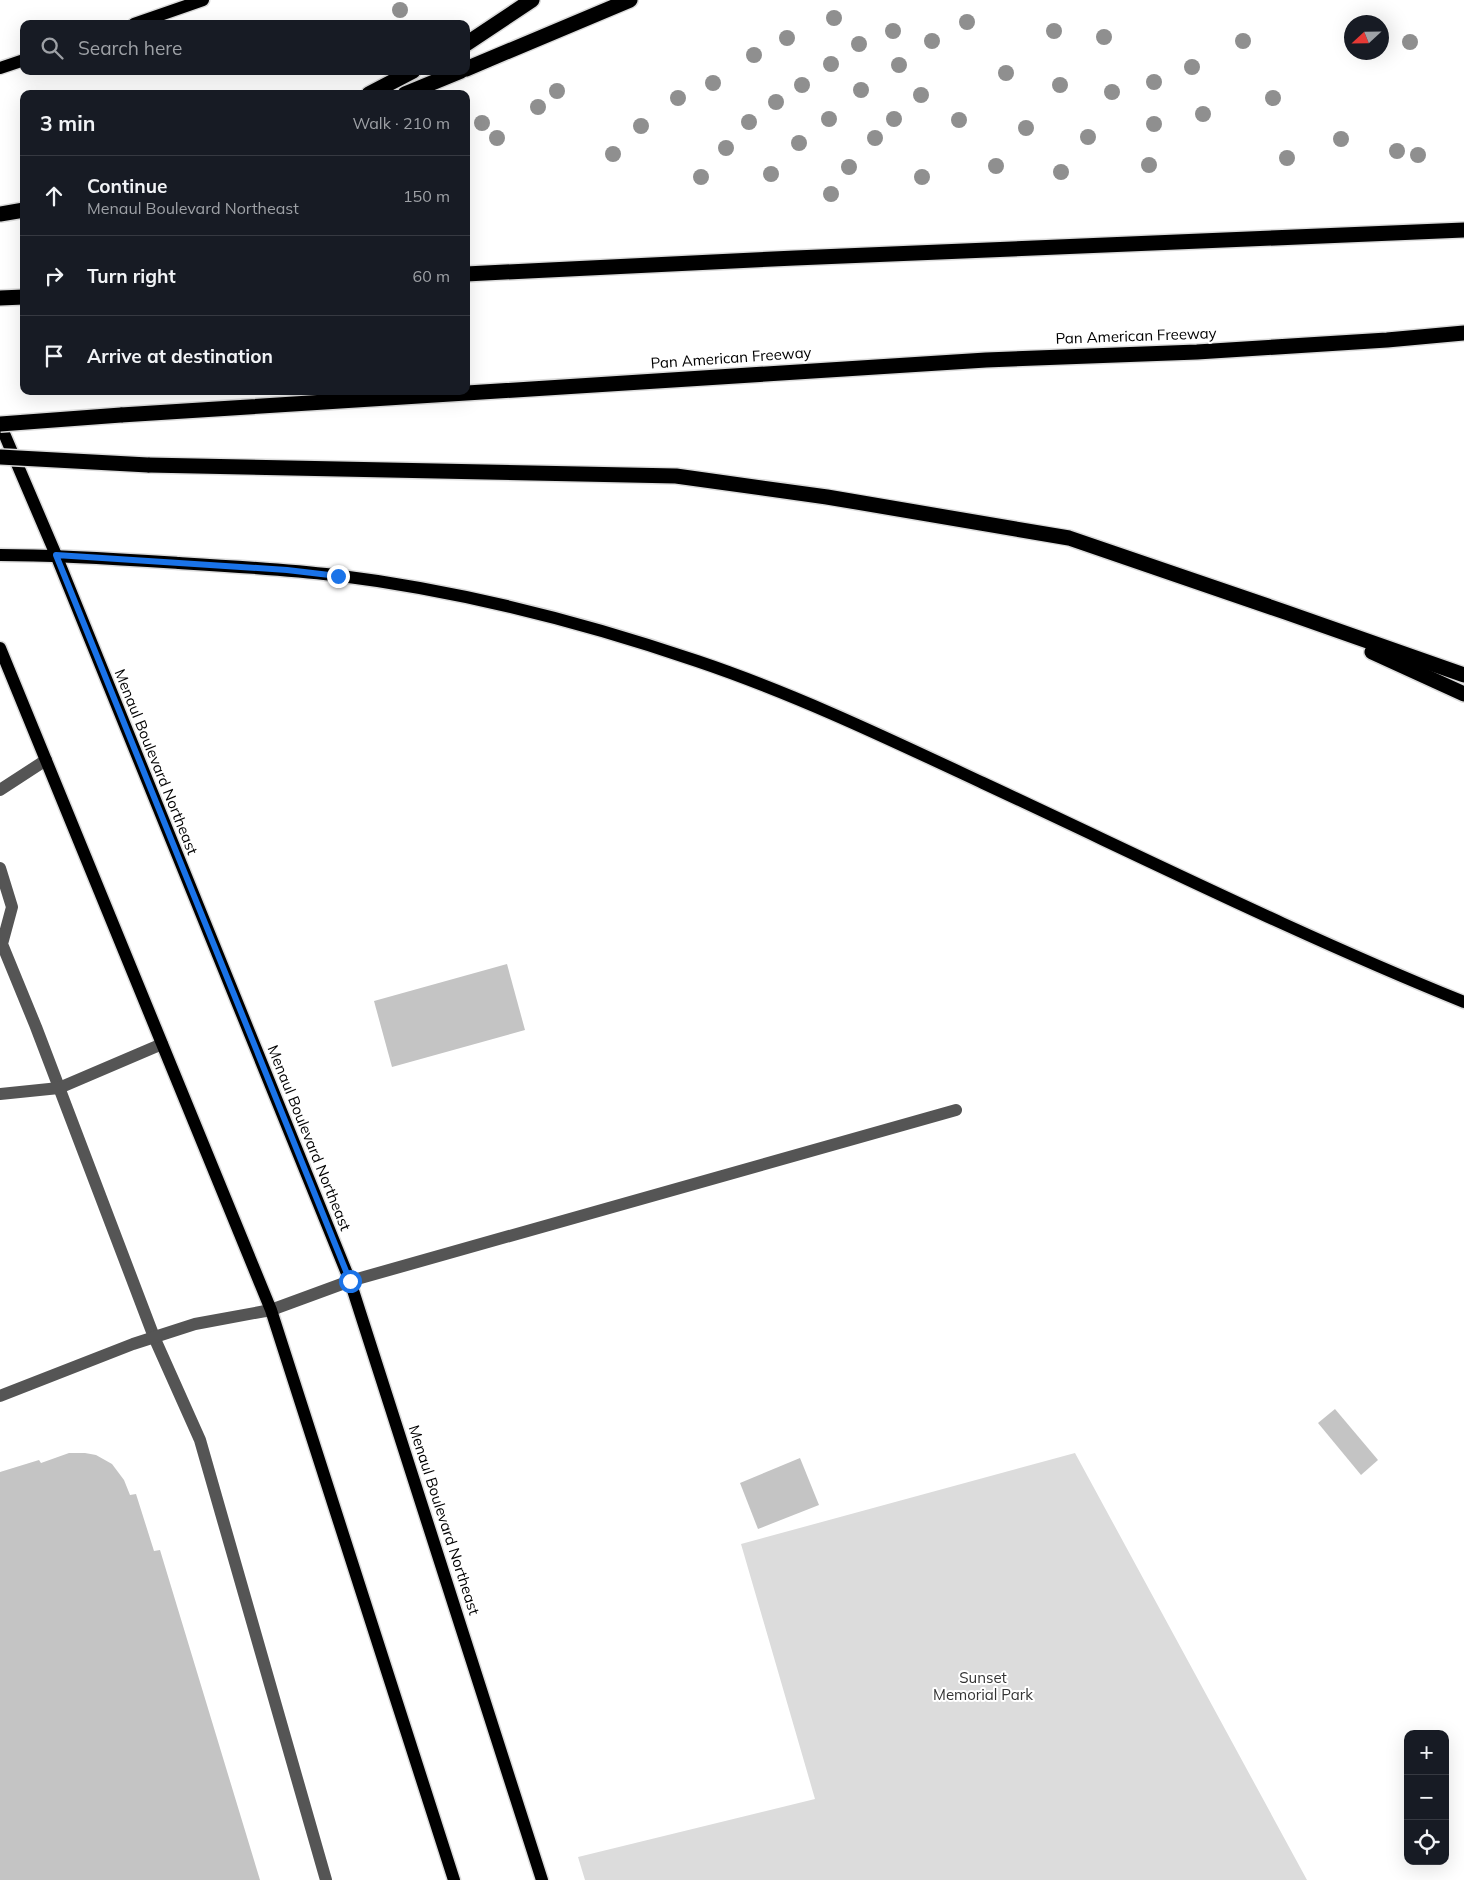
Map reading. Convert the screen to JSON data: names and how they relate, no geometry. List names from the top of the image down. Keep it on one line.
{"streets":{"highway":["Pan American Freeway"],"main road":["Menaul Boulevard Northeast"]},"crossings":[["Pan American Freeway","Menaul Boulevard Northeast"]],"parks":["Sunset Memorial Park"],"north":"left","page":{"search":"Search here","heading":["3 min","Walk · 210 m"],"list":[["Continue","Menaul Boulevard Northeast","150 m"],["Turn right","60 m"],"Arrive at destination"],"map_buttons":["+","−"]}}
